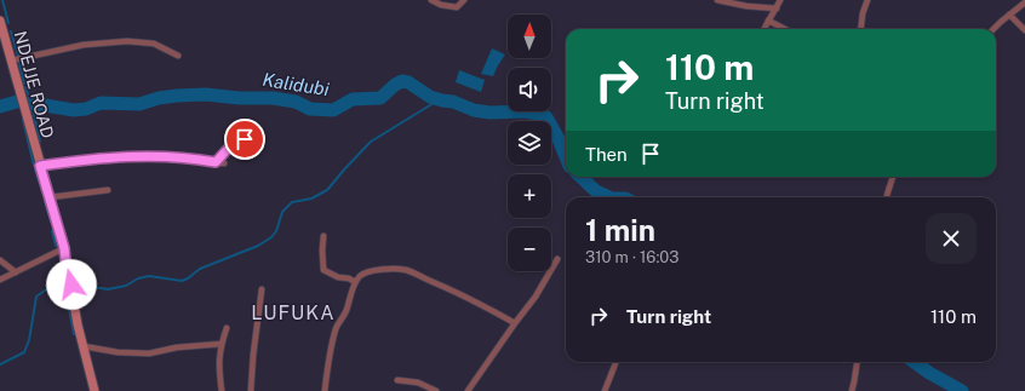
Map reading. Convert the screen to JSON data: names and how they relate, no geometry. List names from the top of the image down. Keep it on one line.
{"streets":{"street":["NDEJJE ROAD"]},"districts":["LUFUKA"],"water":["Kalidubi"],"north":"top","page":{"map_buttons":["+","−"],"turn":["110 m","Turn right"],"then":"Then","heading":["1 min","310 m · 16:03"],"list":[{"name":"Turn right","value":"110 m"}]}}
